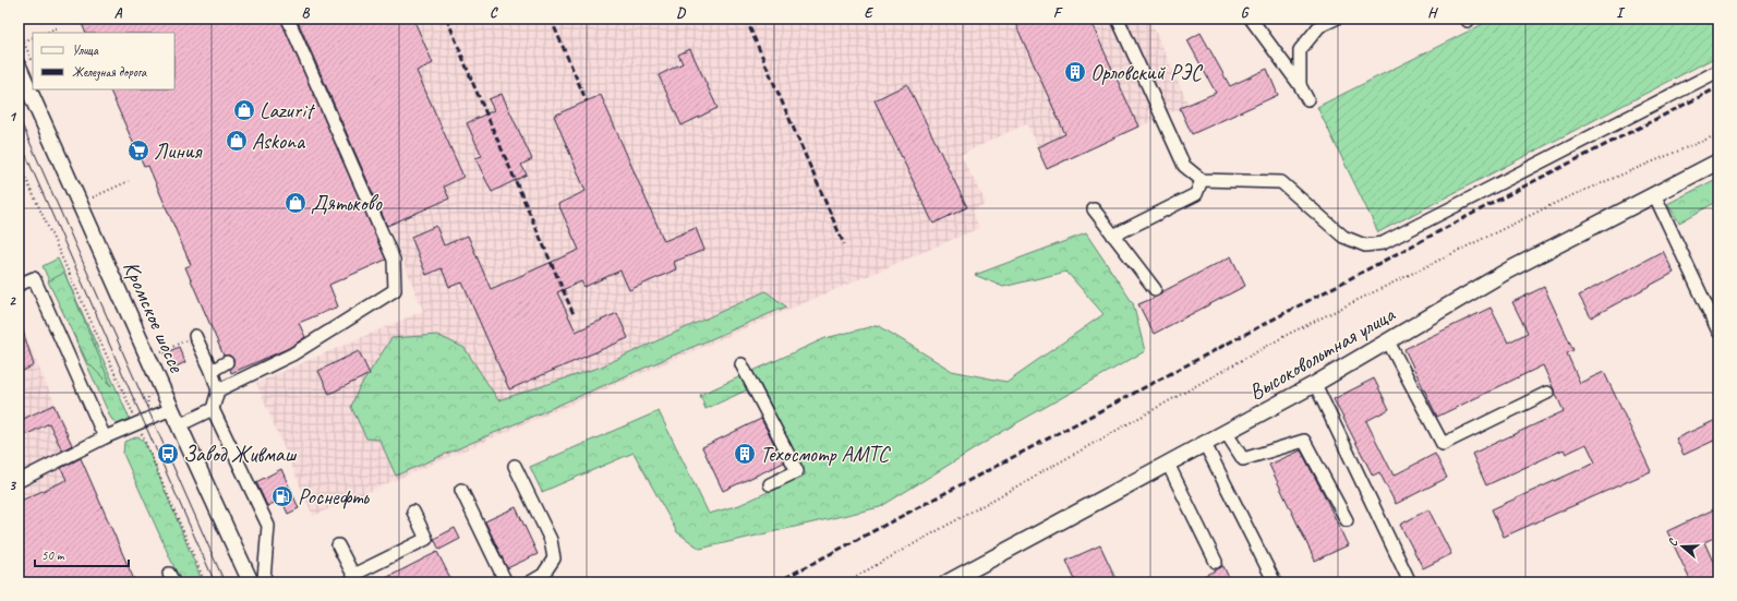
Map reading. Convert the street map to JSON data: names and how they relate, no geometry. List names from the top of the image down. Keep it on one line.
{"streets":{"main road":["Кромское шоссе","Высоковольтная улица"]},"places":{"building":["Орловский РЭС","Техосмотр АМТС"],"shop":["Lazurit","Askona","Дятьково"],"supermarket":["Линия"],"bus stop":["Завод Живмаш"],"fuel station":["Роснефть"]},"legend":["Улица","Железная дорога"],"scale_bar":"50 m","north":"left","grid":{"columns":["A","B","C","D","E","F","G","H","I"],"rows":["1","2","3"]}}
